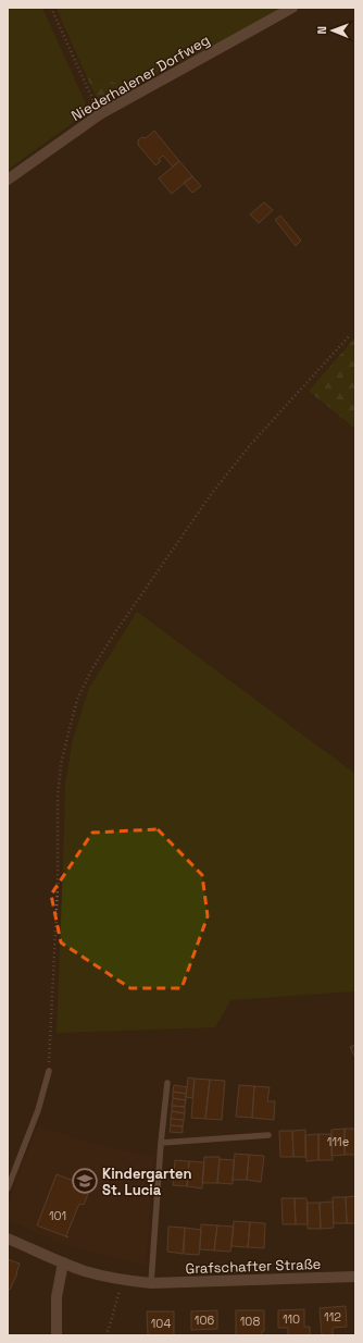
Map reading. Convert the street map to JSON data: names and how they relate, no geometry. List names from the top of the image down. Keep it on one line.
{"streets":{"street":["Niederhalener Dorfweg","Grafschafter Straße"]},"places":{"school or university":["Kindergarten St. Lucia"]},"house_numbers":["111e","101","112","110","106","108","104"],"north":"left"}
